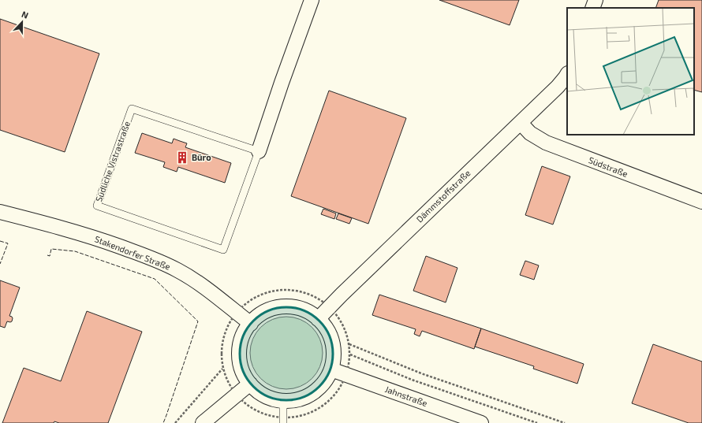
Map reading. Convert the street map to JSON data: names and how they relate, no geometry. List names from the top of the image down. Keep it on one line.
{"streets":{"street":["Südliche Vistrastraße","Südstraße","Dämmstoffstraße","Stakendorfer Straße","Jahnstraße"]},"crossings":[["Südstraße","Dämmstoffstraße"],["Dämmstoffstraße","Stakendorfer Straße"],["Dämmstoffstraße","Jahnstraße"],["Stakendorfer Straße","Jahnstraße"]],"places":{"building":["Büro"]},"north":"top"}
